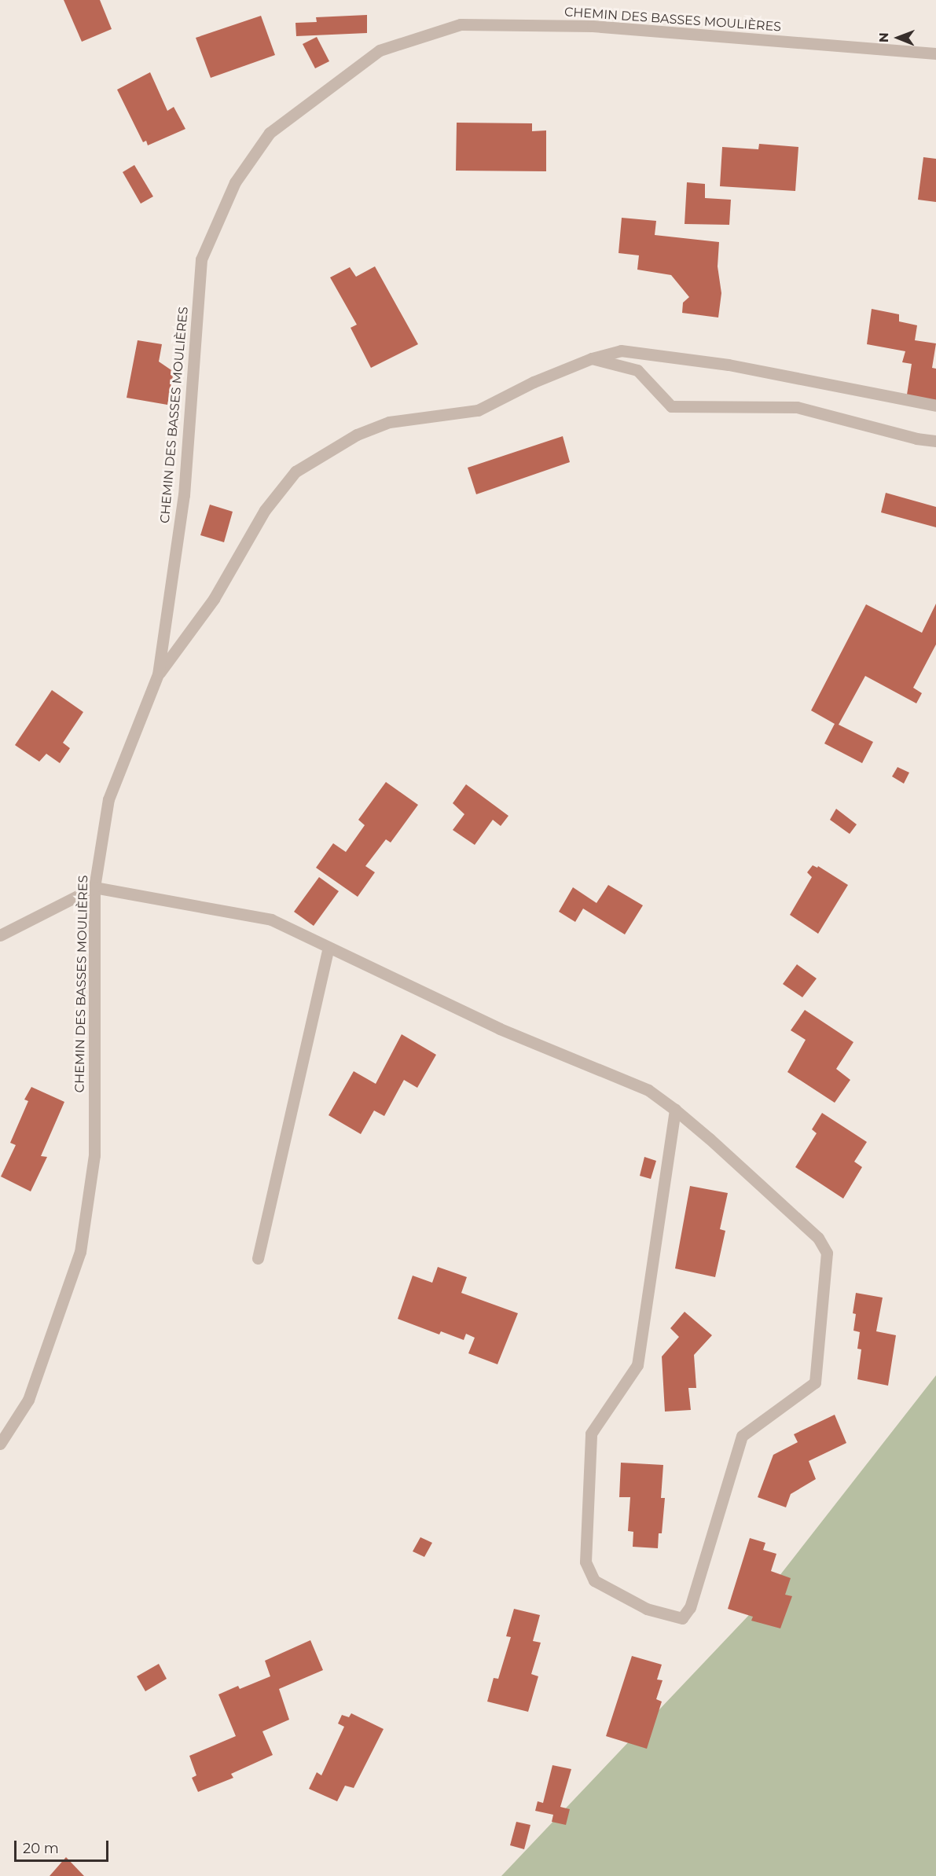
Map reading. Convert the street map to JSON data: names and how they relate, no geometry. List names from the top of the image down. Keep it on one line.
{"streets":{"street":["CHEMIN DES BASSES MOULIÈRES"]},"scale_bar":"20 m","north":"left"}
